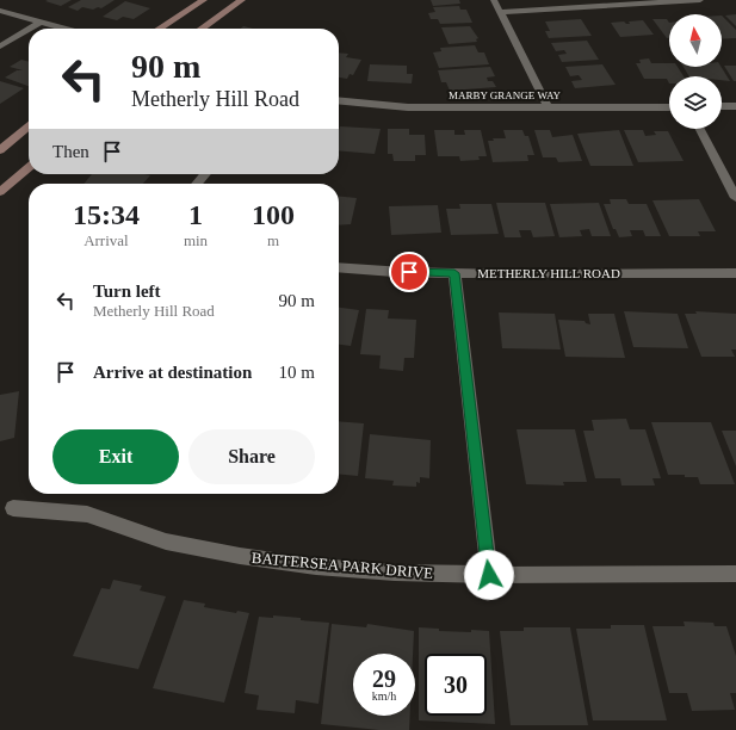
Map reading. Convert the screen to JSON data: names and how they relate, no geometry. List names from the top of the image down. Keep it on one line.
{"streets":{"street":["MARBY GRANGE WAY","METHERLY HILL ROAD","BATTERSEA PARK DRIVE"]},"north":"top","page":{"turn":["90 m","Metherly Hill Road"],"then":"Then","eta":["15:34","Arrival","1","min","100","m"],"list":[{"name":"Turn left","note":"Metherly Hill Road","value":"90 m"},{"name":"Arrive at destination","value":"10 m"}],"buttons":["Exit","Share"],"speed":"29 km/h","limit":"30"}}
